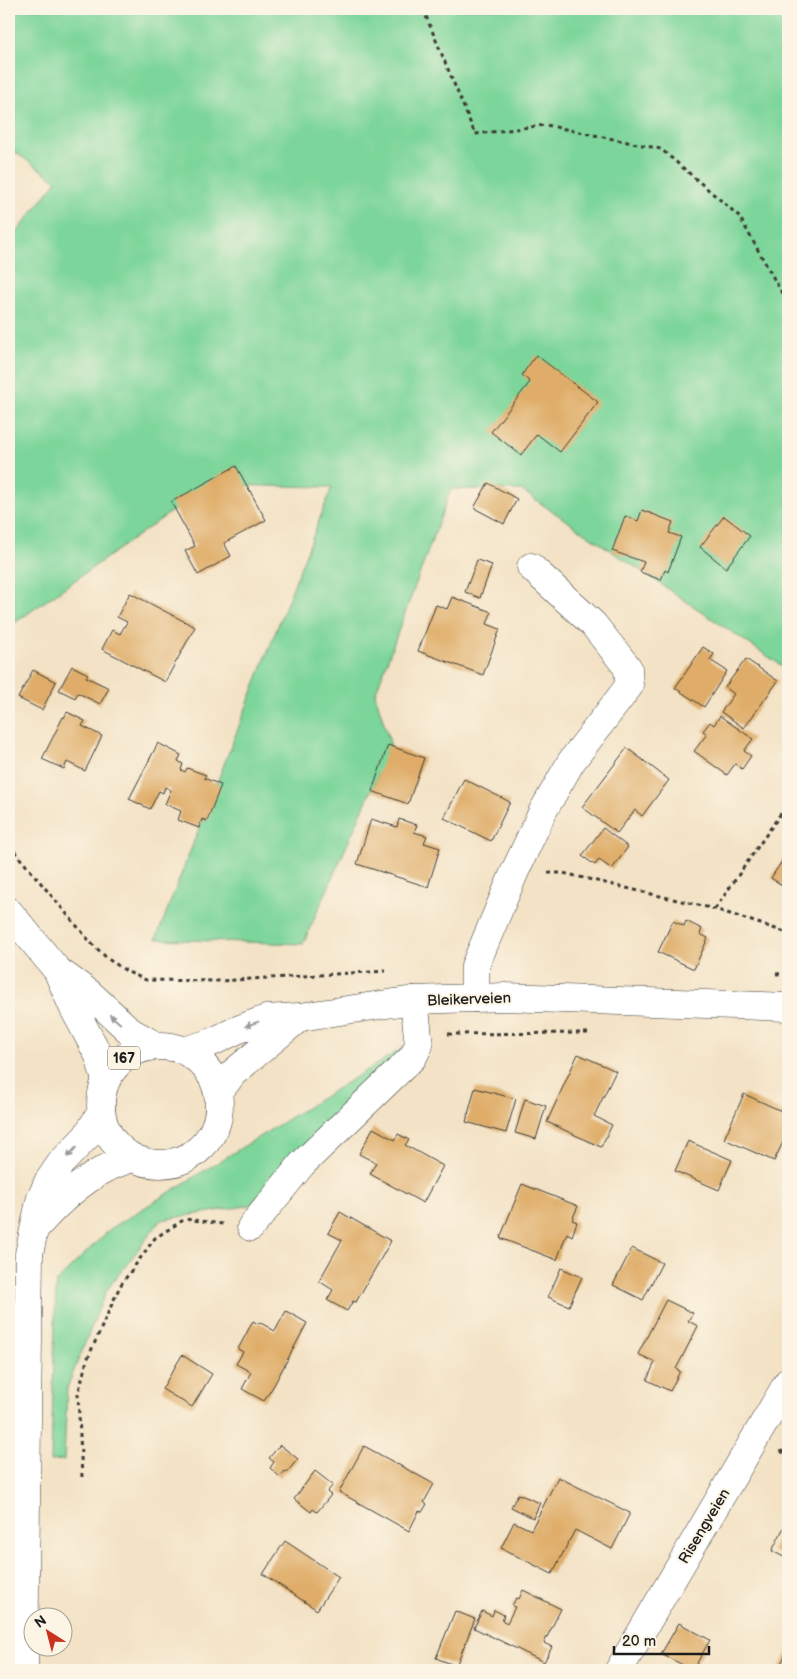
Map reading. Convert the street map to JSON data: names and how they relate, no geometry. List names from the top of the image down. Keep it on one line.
{"streets":{"main road":["Bleikerveien","167","Risengveien"]},"scale_bar":"20 m","north":"top left"}
